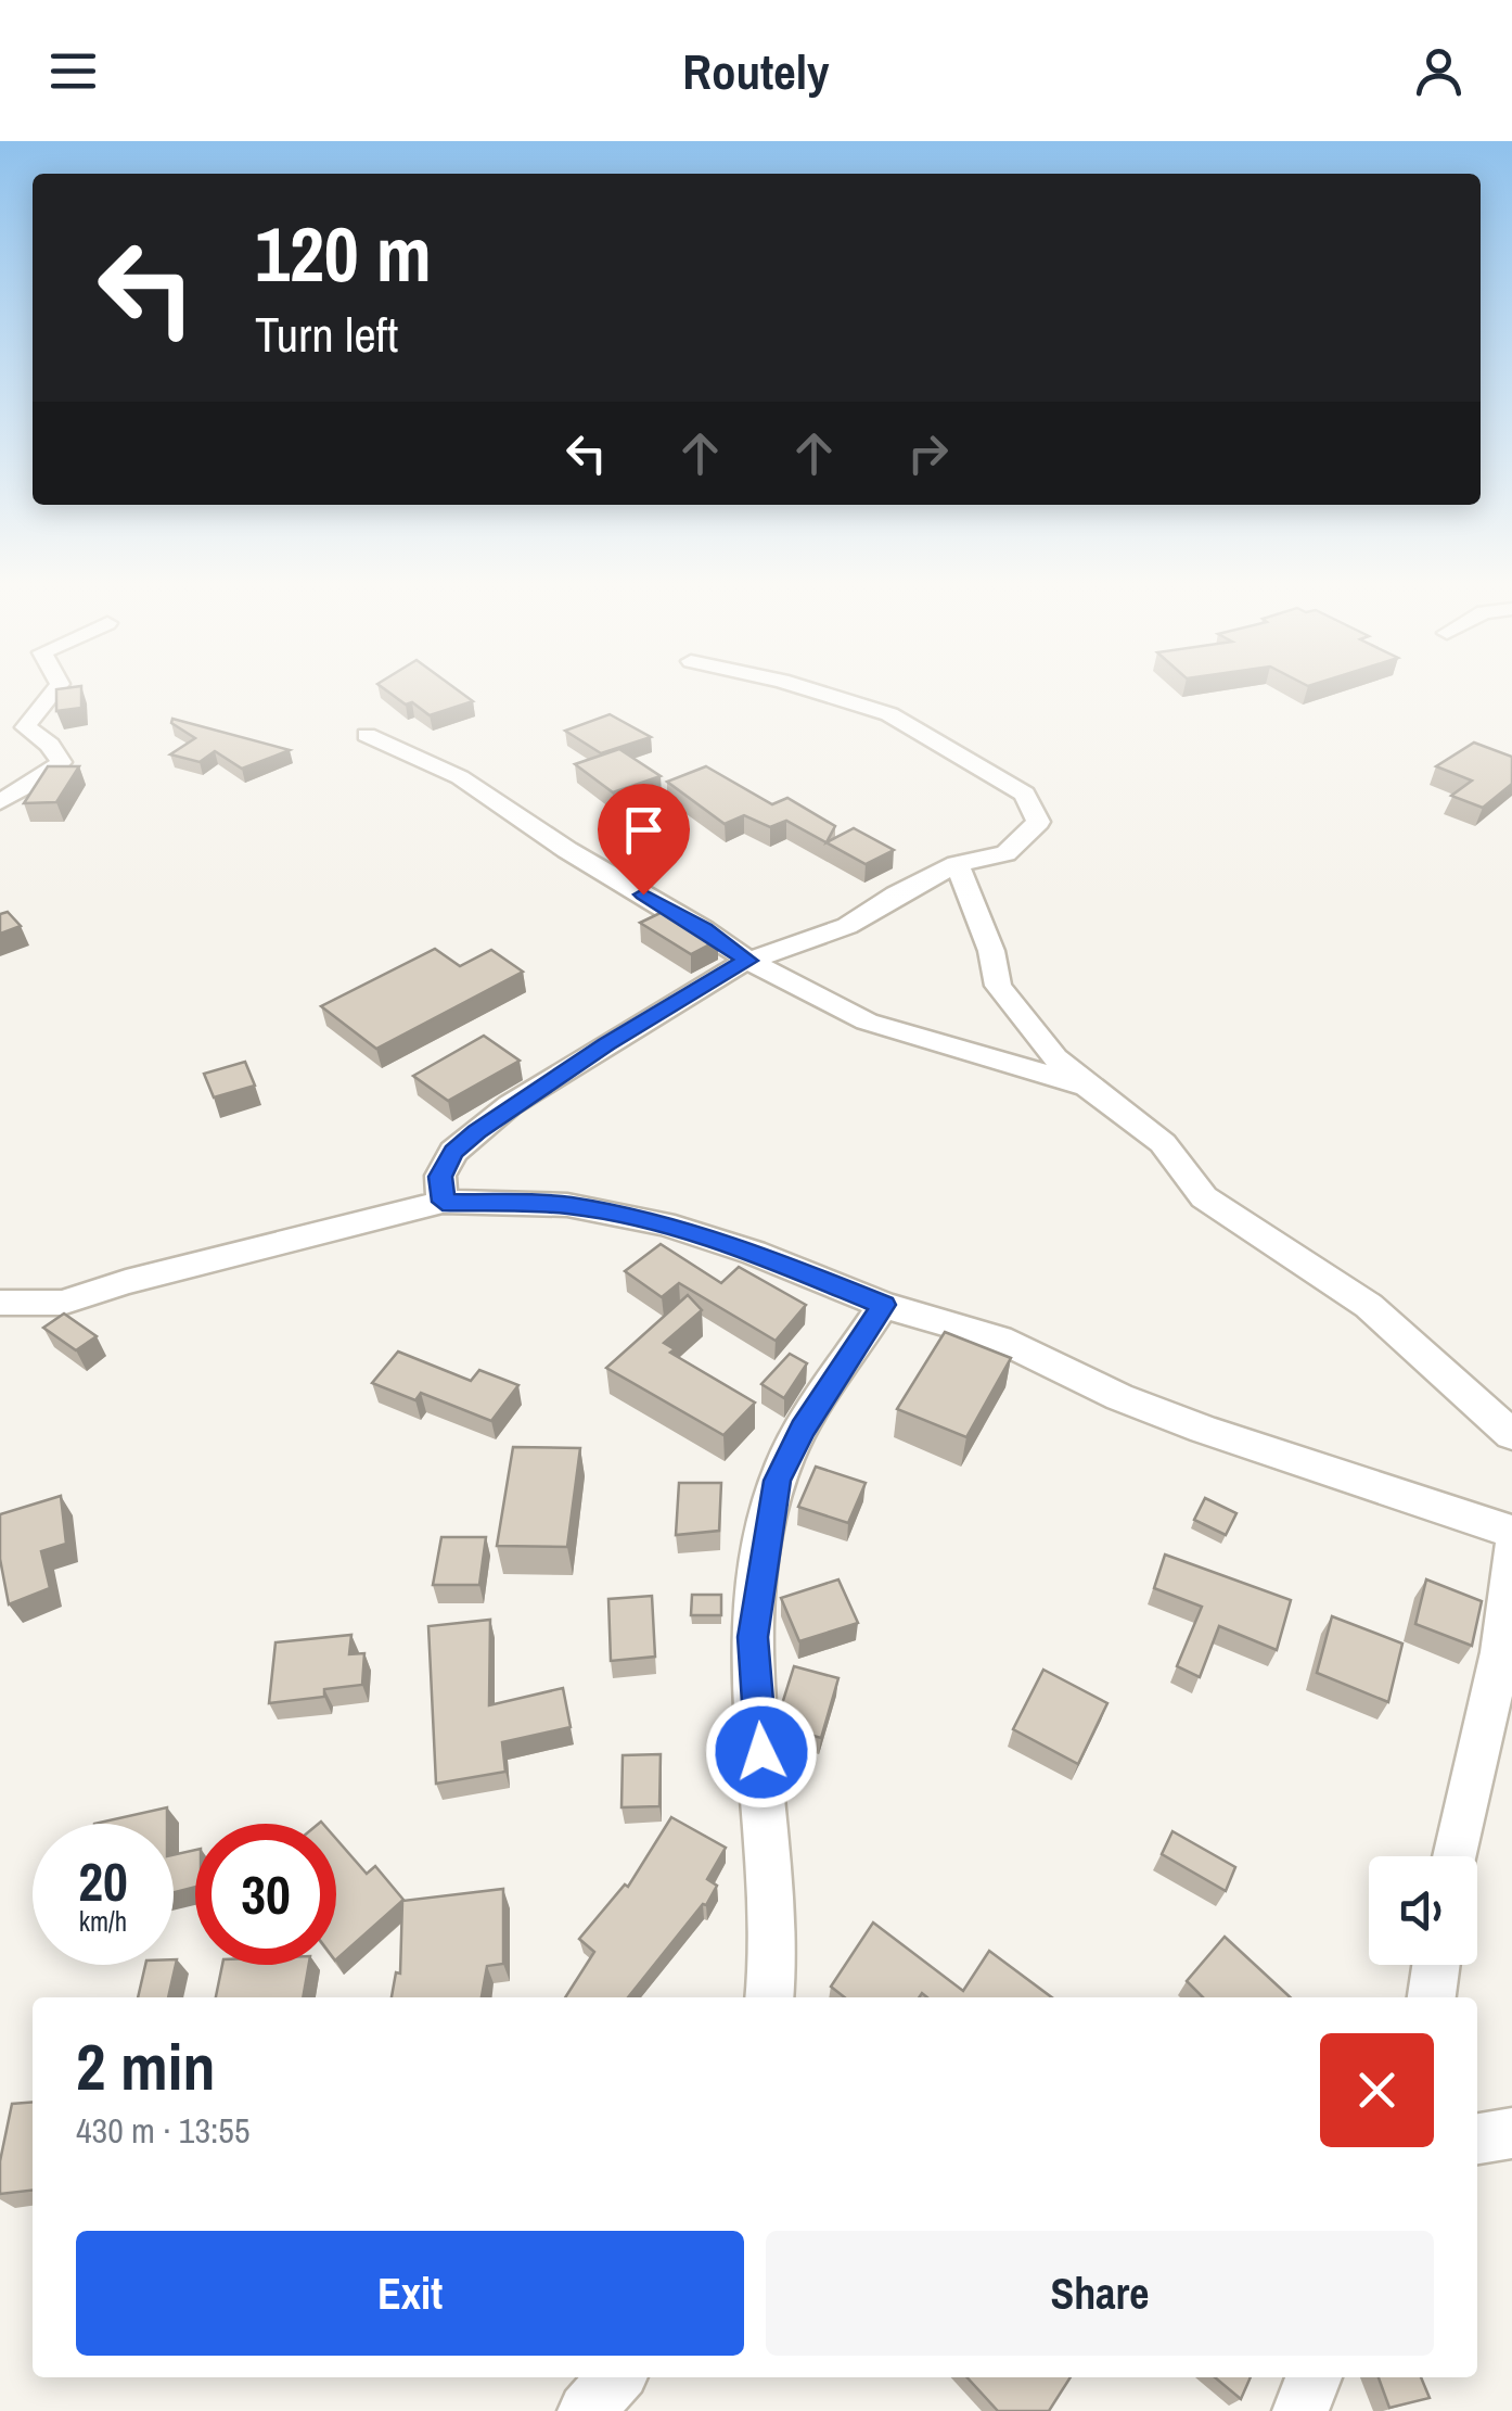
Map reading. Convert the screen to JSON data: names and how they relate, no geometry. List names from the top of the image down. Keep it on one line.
{"page":{"header":"Routely","turn":["120 m","Turn left"],"speed":"20 km/h","limit":"30","heading":["2 min","430 m · 13:55"],"buttons":["Exit","Share"]}}
